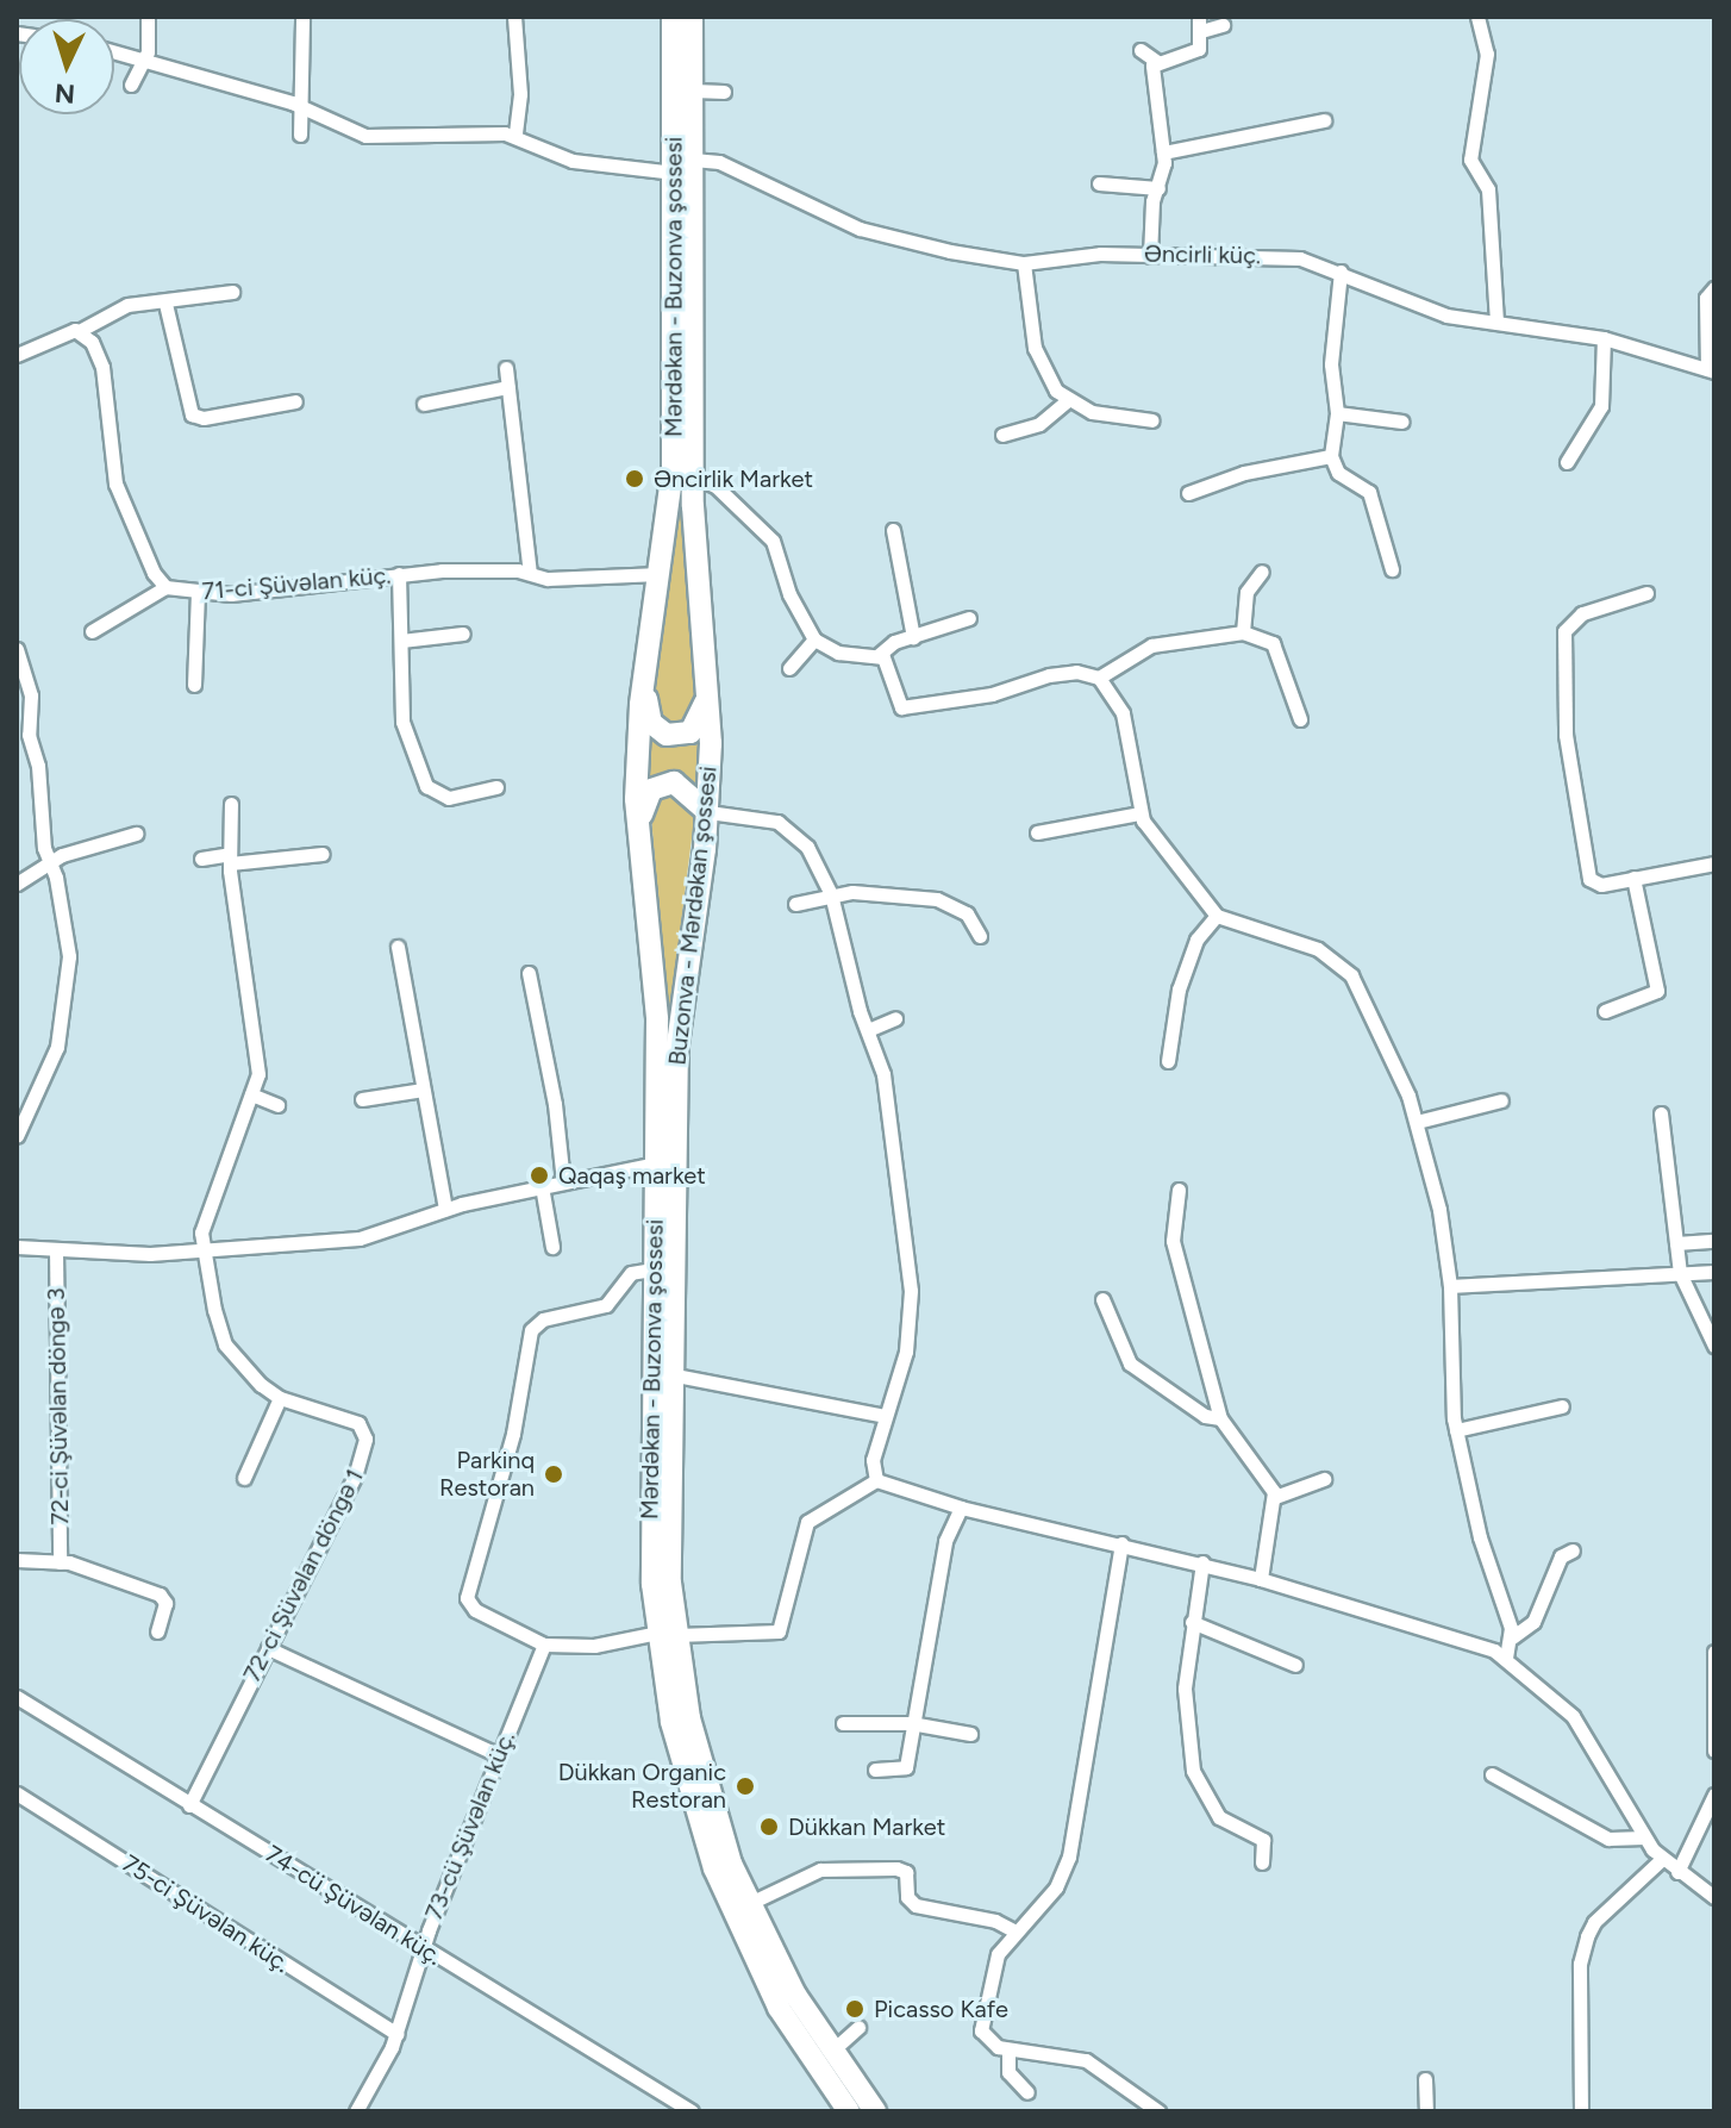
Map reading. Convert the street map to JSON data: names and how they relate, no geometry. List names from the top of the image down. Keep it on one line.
{"streets":{"main road":["Mərdəkan - Buzonva şossesi","Buzonva - Mərdəkan şossesi"],"street":["Əncirli küç.","71-ci Şüvəlan küç.","72-ci Şüvəlan döngə 3","72-ci Şüvəlan döngə 1","73-cü Şüvəlan küç.","74-cü Şüvəlan küç.","75-ci Şüvəlan küç."]},"crossings":[["Əncirli küç.","Buzonva - Mərdəkan şossesi"],["Mərdəkan - Buzonva şossesi","71-ci Şüvəlan küç."],["Mərdəkan - Buzonva şossesi","Buzonva - Mərdəkan şossesi"],["72-ci Şüvəlan döngə 1","74-cü Şüvəlan küç."],["73-cü Şüvəlan küç.","74-cü Şüvəlan küç."],["73-cü Şüvəlan küç.","75-ci Şüvəlan küç."]],"places":["Əncirlik Market","Qaqaş market","Parkinq Restoran","Dükkan Organic Restoran","Dükkan Market","Picasso Kafe"],"north":"bottom"}
